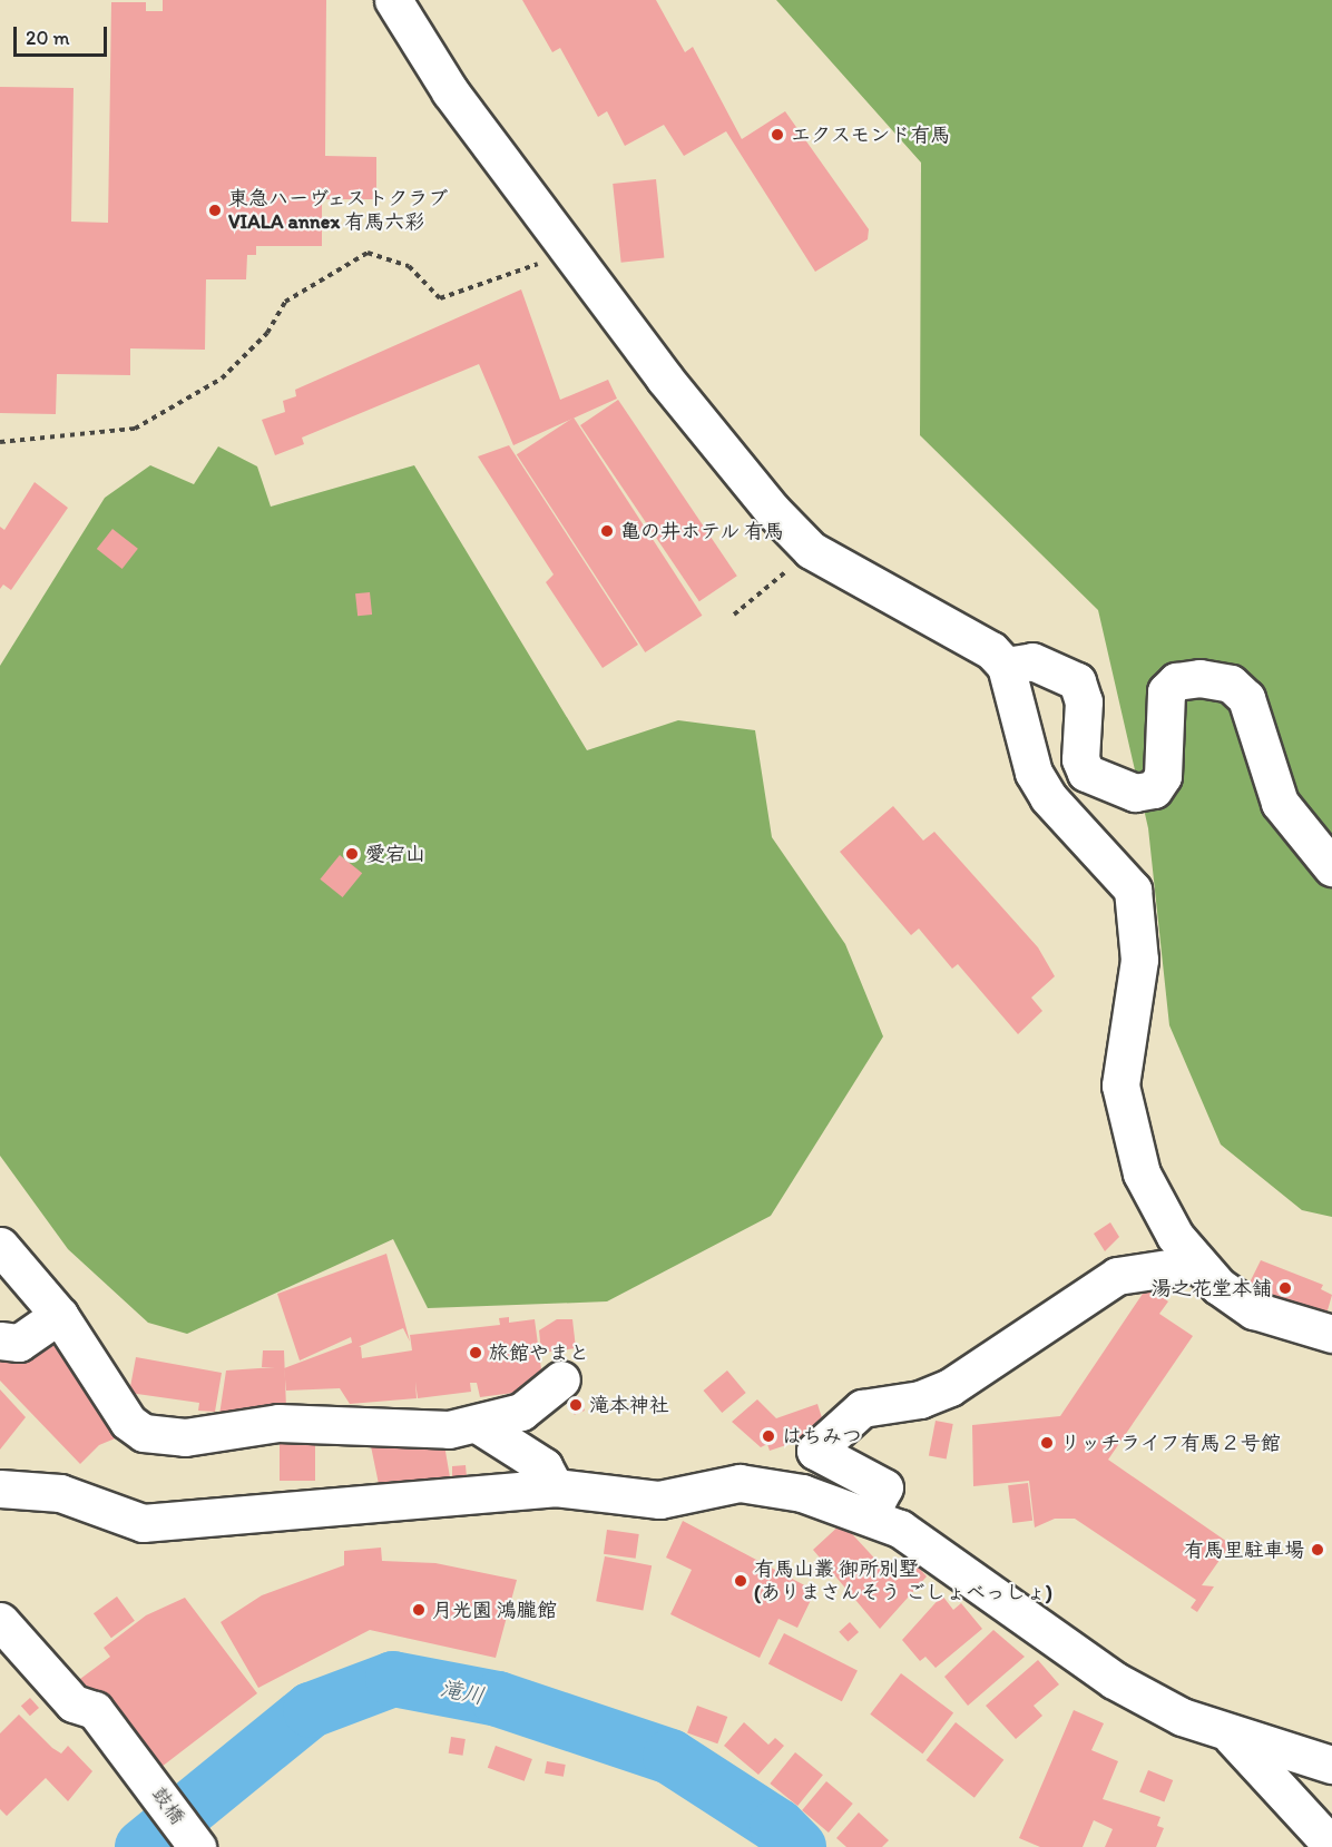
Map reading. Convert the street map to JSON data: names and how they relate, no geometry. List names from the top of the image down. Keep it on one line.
{"streets":{"street":["鼓橋"]},"water":["滝川"],"places":["エクスモンド有馬","東急ハーヴェストクラブ VIALA annex 有馬六彩","亀の井ホテル 有馬","愛宕山","湯之花堂本舗","旅館やまと","滝本神社","はちみつ","リッチライフ有馬２号館","有馬里駐車場","有馬山叢 御所別墅 (ありまさんそう ごしょべっしょ)","月光園 鴻朧館"],"scale_bar":"20 m"}
